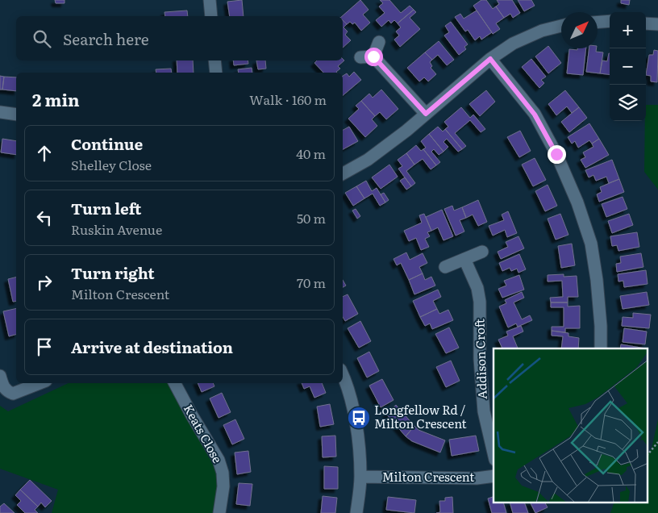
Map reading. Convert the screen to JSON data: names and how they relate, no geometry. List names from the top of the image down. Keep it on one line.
{"streets":{"street":["Addison Croft","Keats Close","Milton Crescent"]},"places":{"bus stop":["Longfellow Rd / Milton Crescent"]},"north":"top right","page":{"map_buttons":["+","−"],"search":"Search here","heading":["2 min","Walk · 160 m"],"list":[["Continue","Shelley Close","40 m"],["Turn left","Ruskin Avenue","50 m"],["Turn right","Milton Crescent","70 m"],"Arrive at destination"]}}
